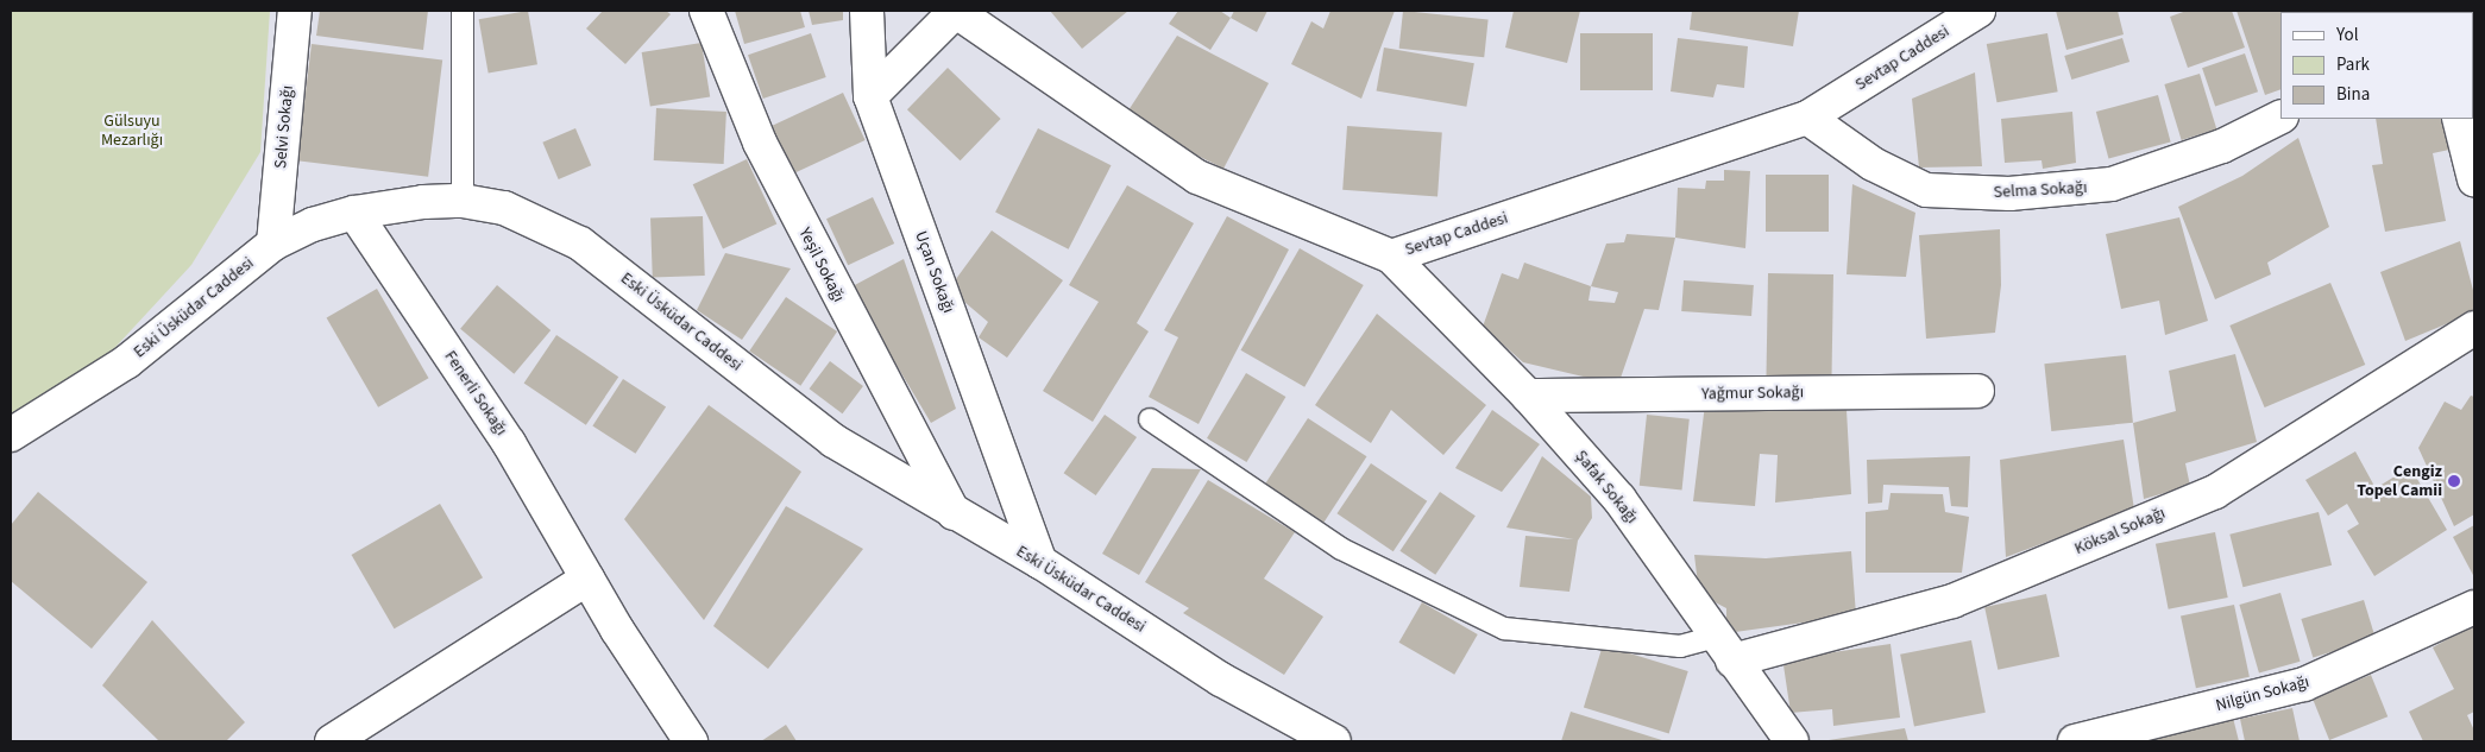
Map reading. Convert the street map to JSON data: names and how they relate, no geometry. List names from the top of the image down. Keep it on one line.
{"streets":{"street":["Sevtap Caddesi","Selvi Sokağı","Selma Sokağı","Yeşil Sokağı","Uçan Sokağı","Eski Üsküdar Caddesi","Fenerli Sokağı","Yağmur Sokağı","Şafak Sokağı","Köksal Sokağı","Nilgün Sokağı"]},"crossings":[["Sevtap Caddesi","Selma Sokağı"],["Sevtap Caddesi","Şafak Sokağı"],["Selvi Sokağı","Eski Üsküdar Caddesi"],["Yeşil Sokağı","Eski Üsküdar Caddesi"],["Uçan Sokağı","Eski Üsküdar Caddesi"],["Eski Üsküdar Caddesi","Fenerli Sokağı"],["Yağmur Sokağı","Şafak Sokağı"],["Şafak Sokağı","Köksal Sokağı"]],"parks":["Gülsuyu Mezarlığı"],"places":["Cengiz Topel Camii"],"legend":["Yol","Park","Bina"]}
